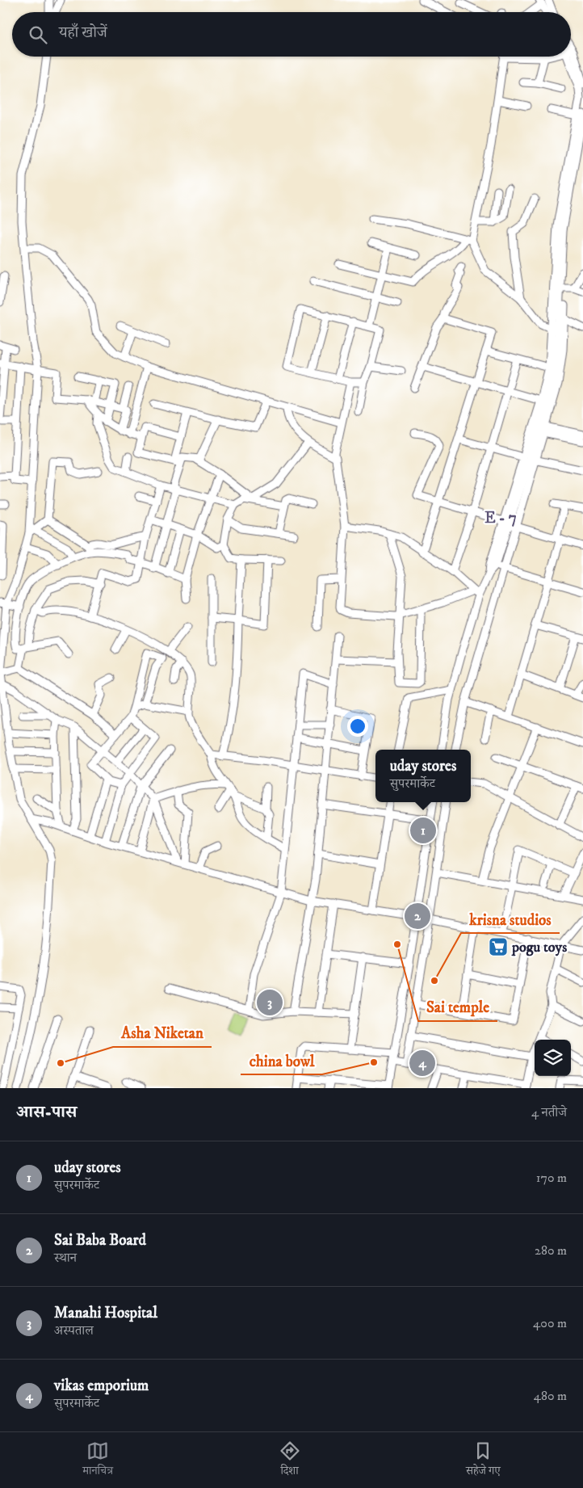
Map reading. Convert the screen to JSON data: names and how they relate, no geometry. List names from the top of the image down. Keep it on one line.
{"districts":["E - 7"],"places":{"other":["Sai temple","krisna studios","china bowl","Asha Niketan"],"supermarket":["pogu toys"]},"page":{"search":"यहाँ खोजें","popup":["uday stores","सुपरमार्केट"],"pins":["1","2","3","4"],"heading":["आस-पास","4 नतीजे"],"list":[{"mark":"1","name":"uday stores","note":"सुपरमार्केट","value":"170 m"},{"mark":"2","name":"Sai Baba Board","note":"स्थान","value":"280 m"},{"mark":"3","name":"Manahi Hospital","note":"अस्पताल","value":"400 m"},{"mark":"4","name":"vikas emporium","note":"सुपरमार्केट","value":"480 m"}],"nav":["मानचित्र","दिशा","सहेजे गए"]}}
